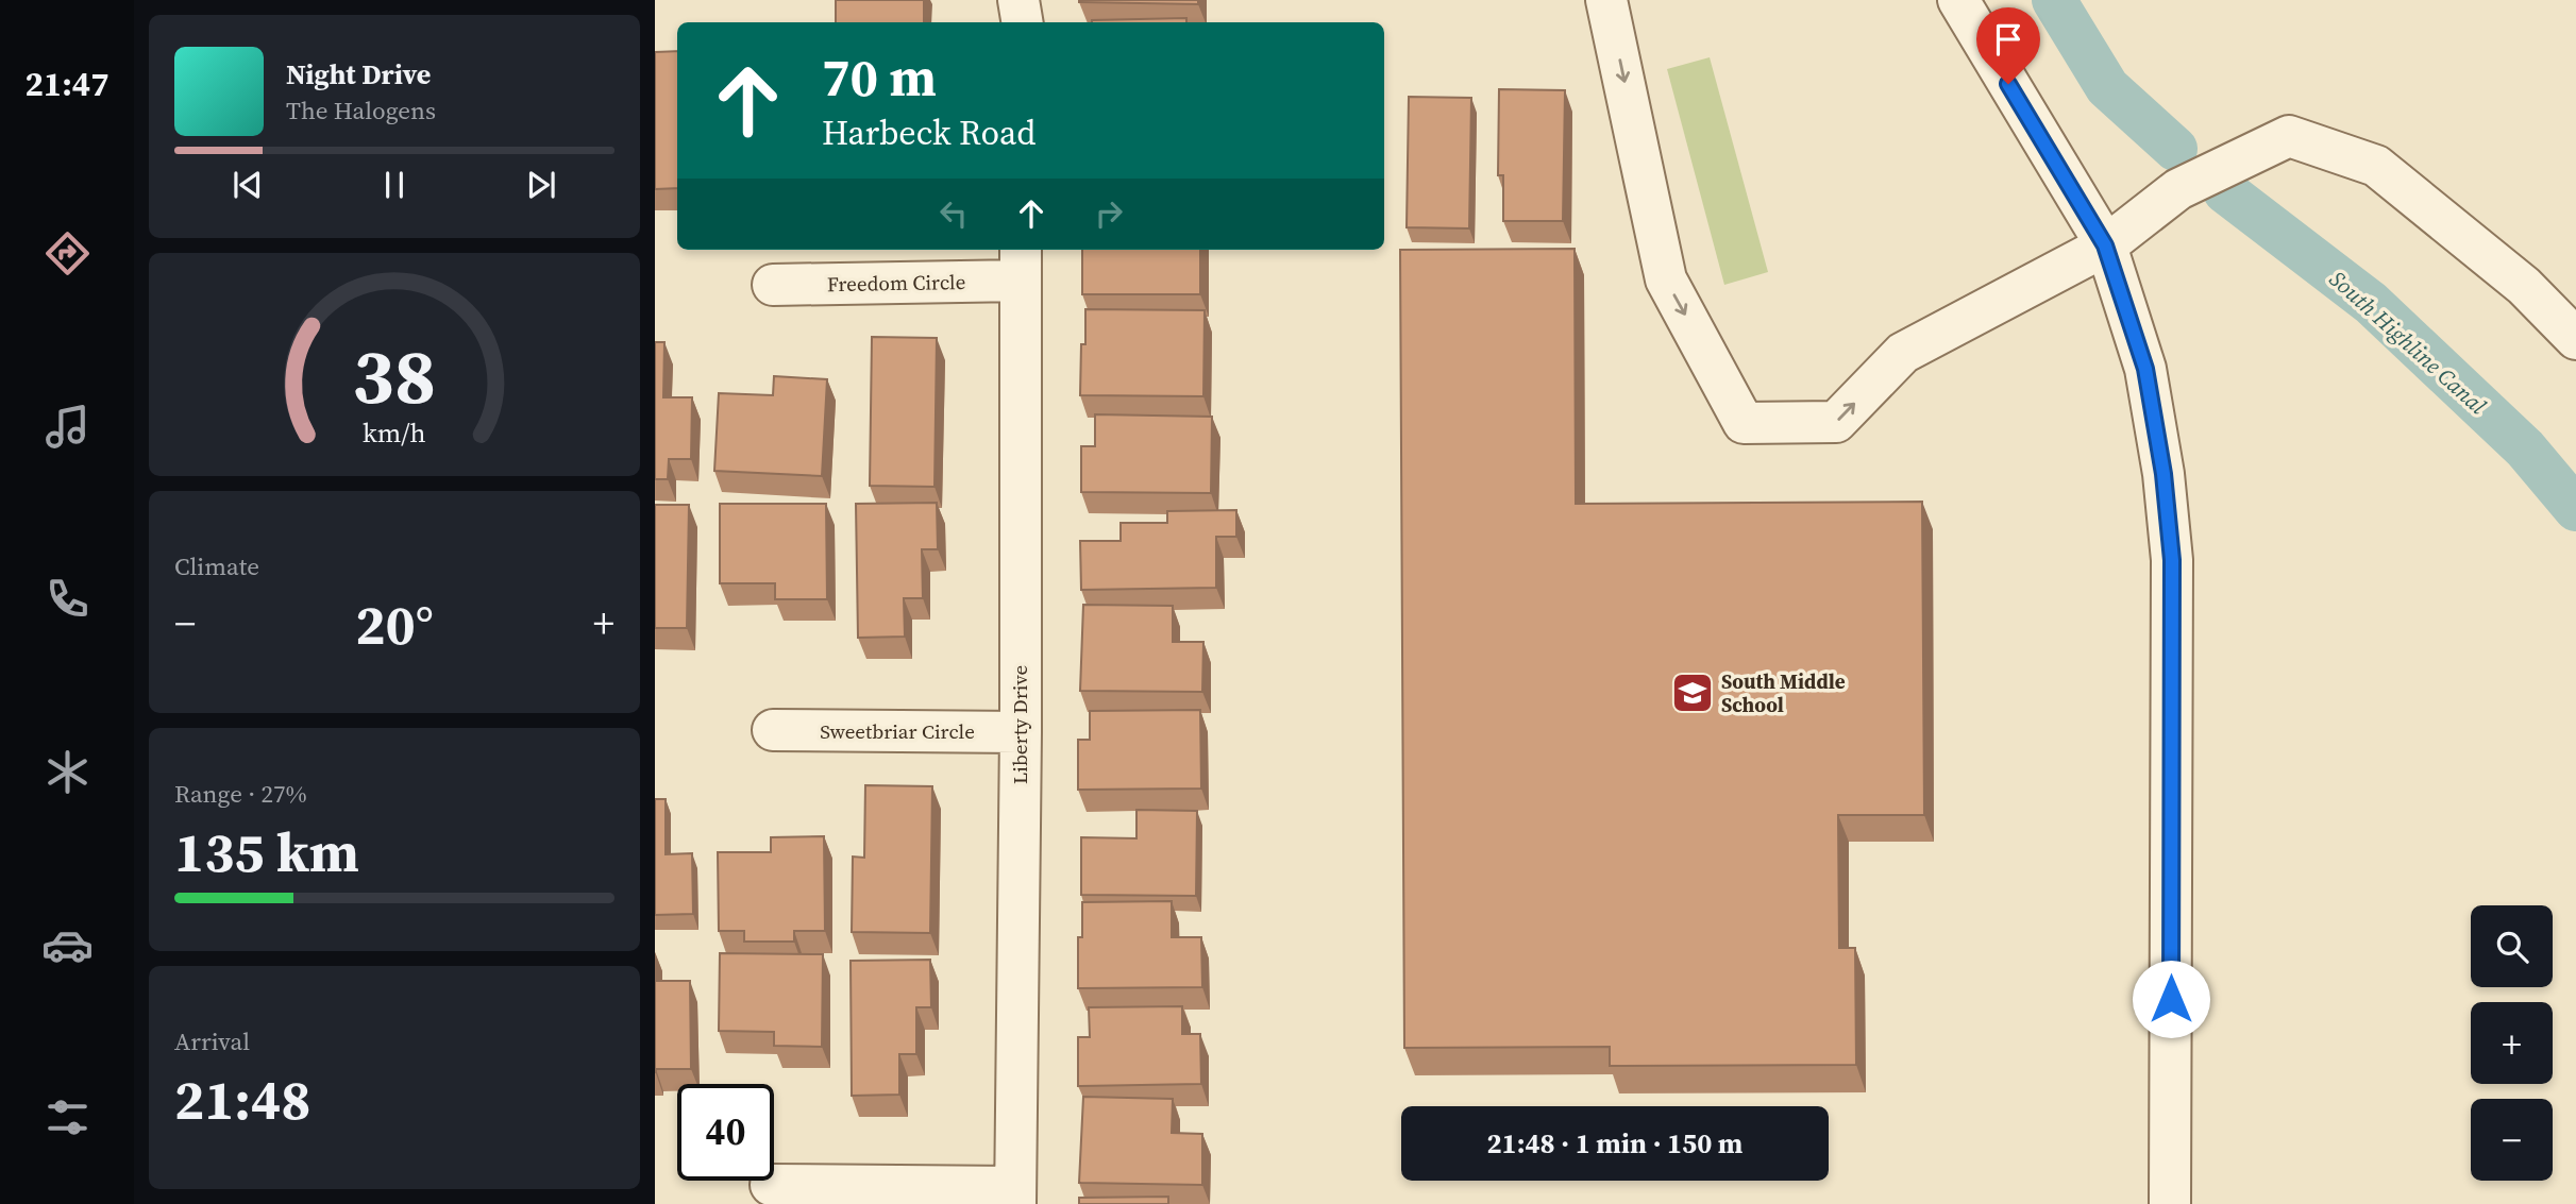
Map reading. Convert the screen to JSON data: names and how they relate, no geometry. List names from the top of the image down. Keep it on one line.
{"streets":{"street":["Freedom Circle","Liberty Drive","Sweetbriar Circle"]},"crossings":[["Freedom Circle","Liberty Drive"],["Liberty Drive","Sweetbriar Circle"]],"water":["South Highline Canal"],"places":{"school or university":["South Middle School"]},"page":{"tabs":"21:47","turn":["70 m","Harbeck Road"],"song":["Night Drive","The Halogens"],"tile":["Climate",["Range · 27%","135 km"],["Arrival","21:48"]],"heat":["−","20°","+"],"map_buttons":["+","−"],"limit":"40","trip":"21:48 · 1 min · 150 m","gauge":["38","km/h"]}}
